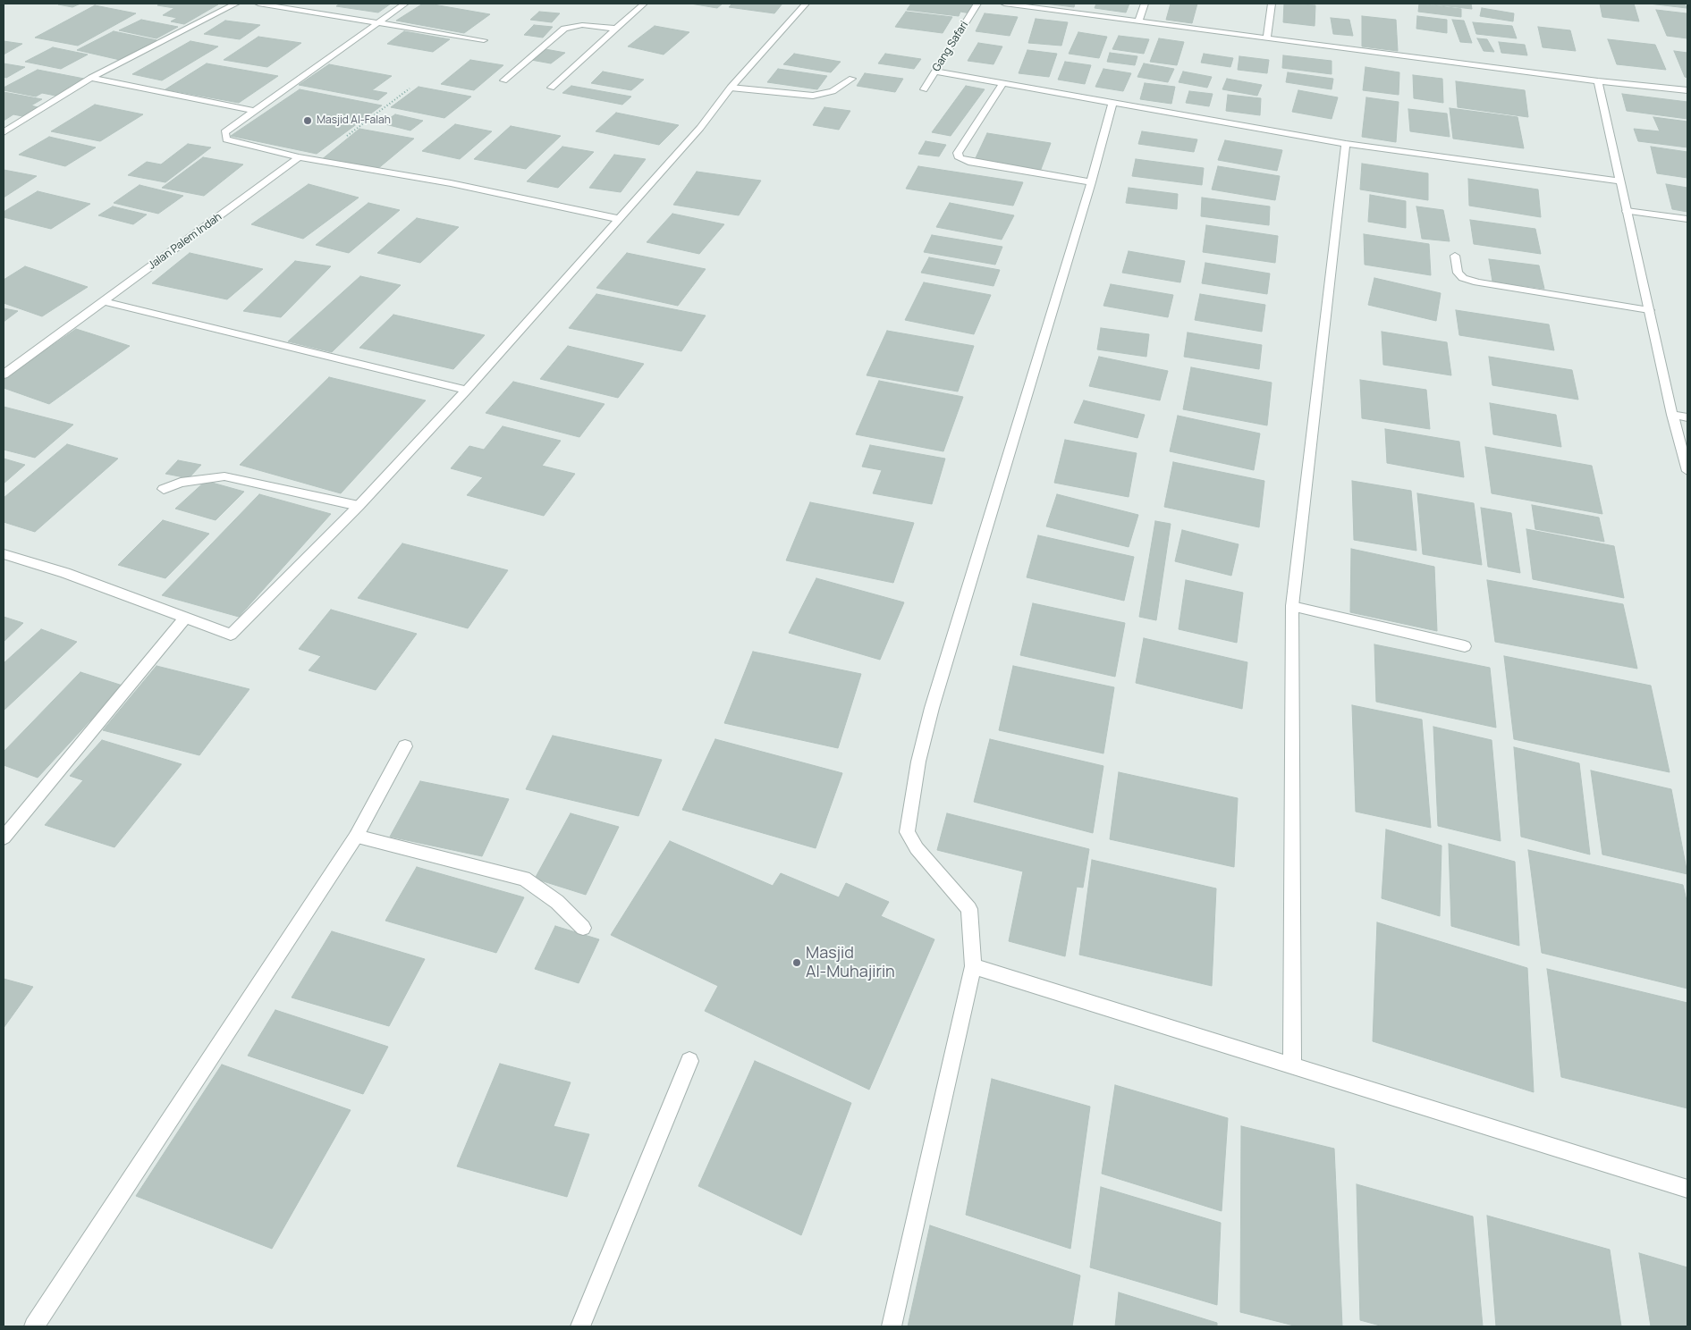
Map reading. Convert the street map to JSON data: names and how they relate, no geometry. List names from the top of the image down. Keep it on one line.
{"streets":{"street":["Gang Safari","Jalan Palem Indah"]},"places":["Masjid Al-Falah","Masjid Al-Muhajirin"]}
